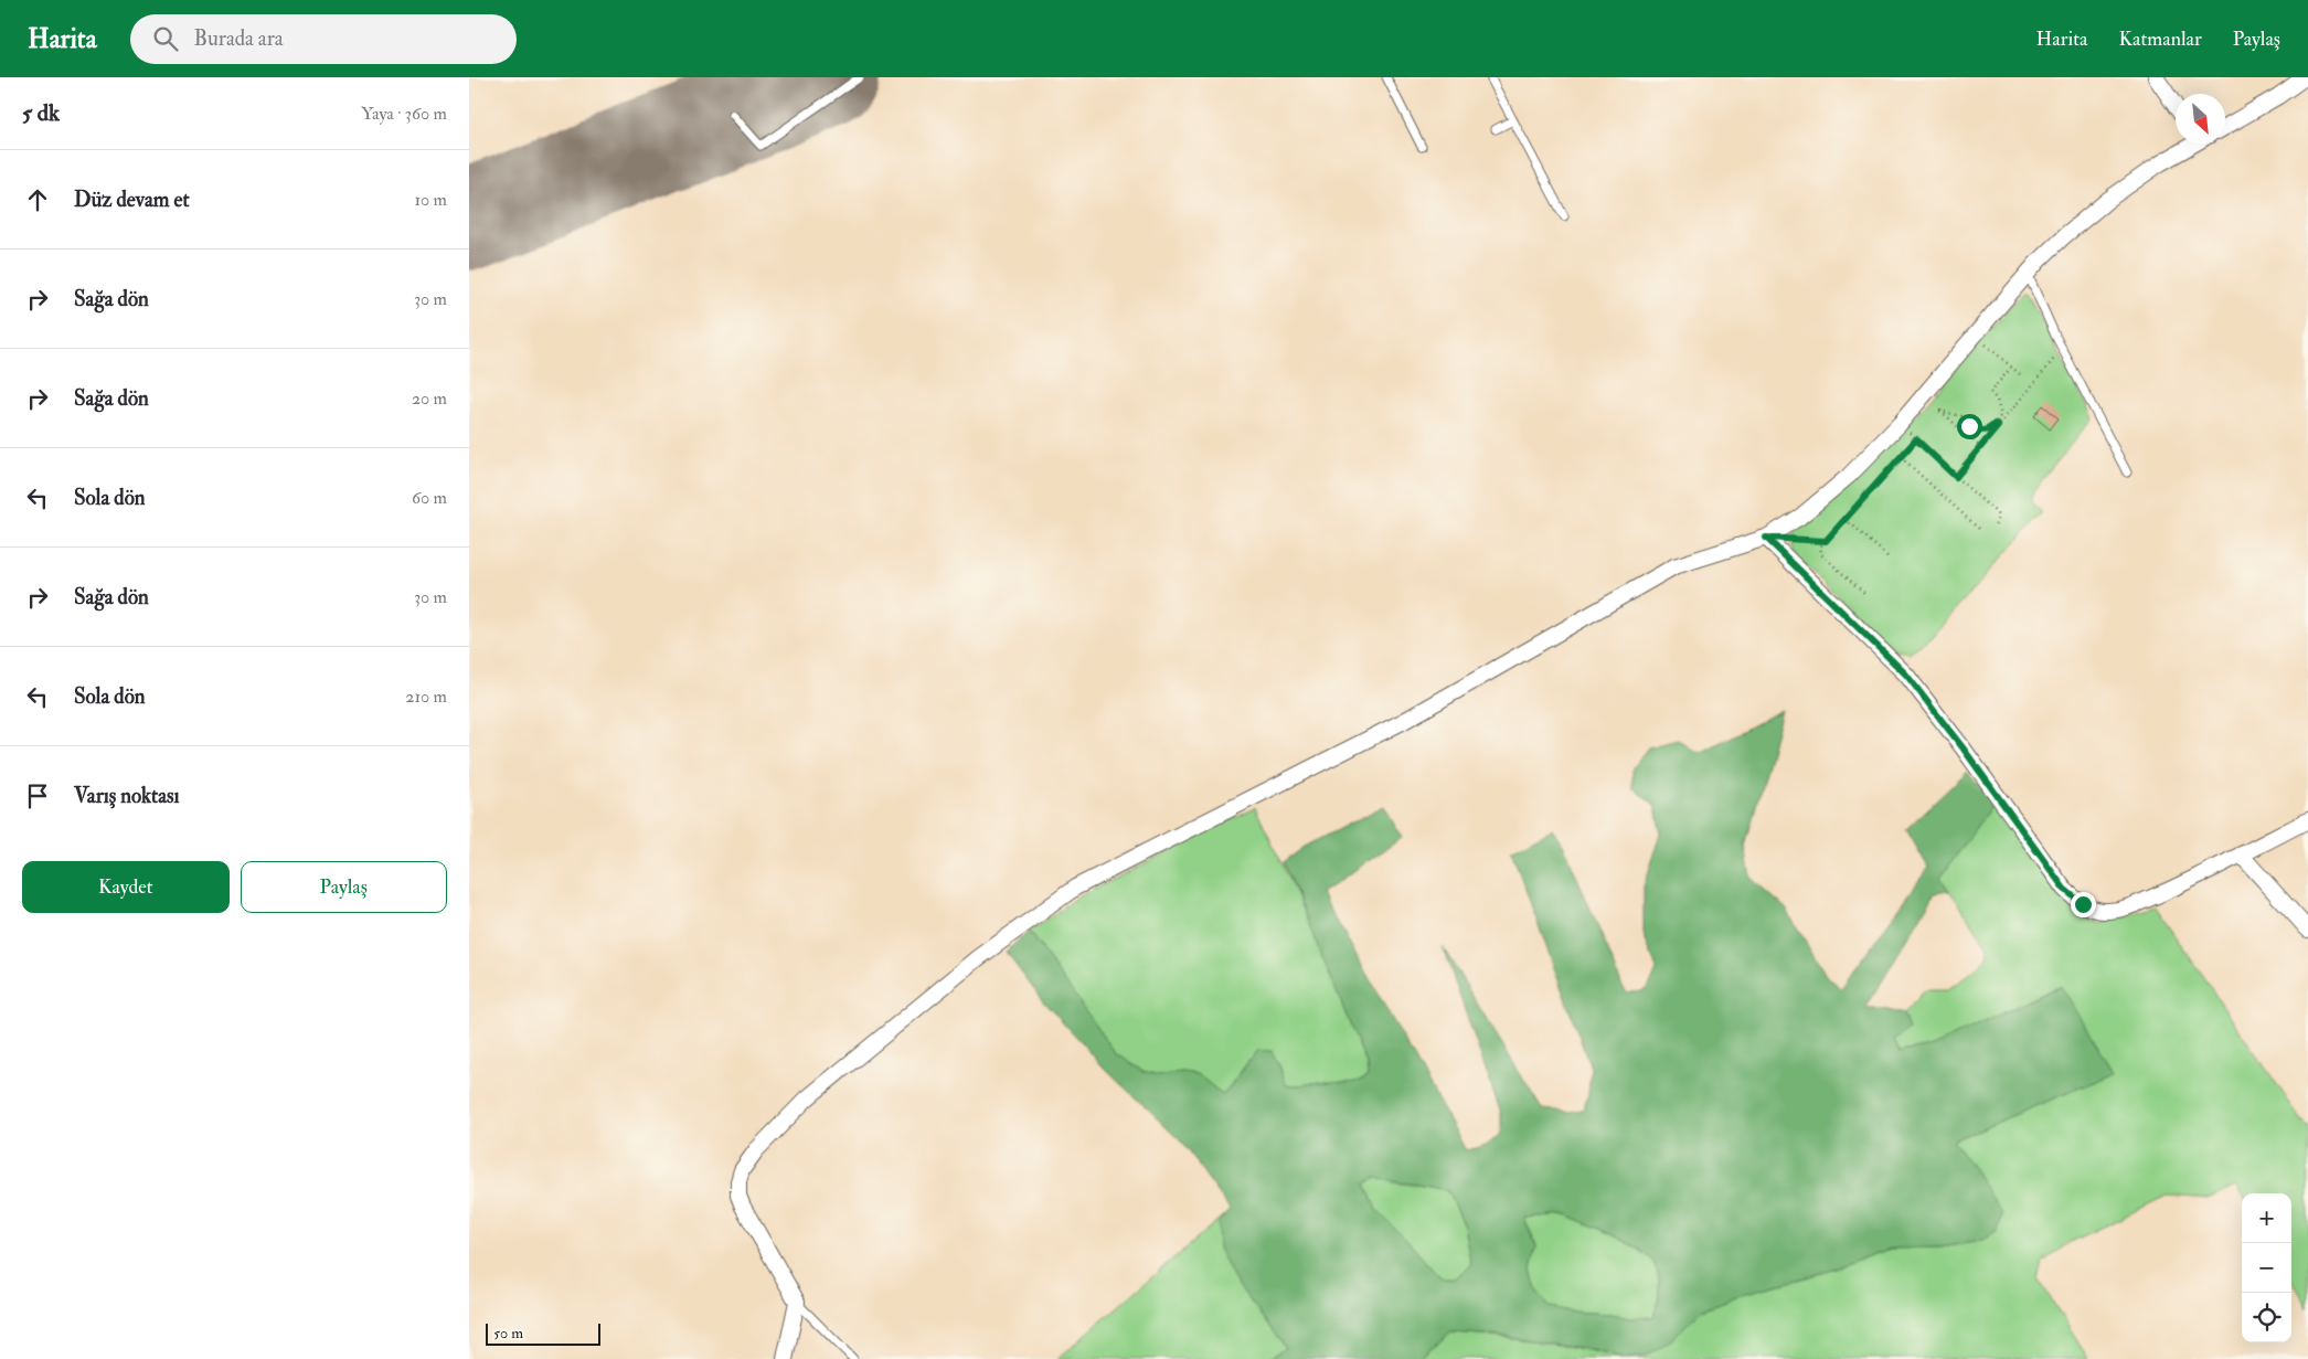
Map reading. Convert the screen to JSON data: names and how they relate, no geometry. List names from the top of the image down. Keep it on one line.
{"scale_bar":"50 m","north":"bottom right","page":{"header":"Harita","search":"Burada ara","nav":["Harita","Katmanlar","Paylaş"],"heading":["5 dk","Yaya · 360 m"],"list":[["Düz devam et","10 m"],["Sağa dön","30 m"],["Sağa dön","20 m"],["Sola dön","60 m"],["Sağa dön","30 m"],["Sola dön","210 m"],"Varış noktası"],"buttons":["Kaydet","Paylaş"],"map_buttons":["+","−"],"scale":"50 m"}}
